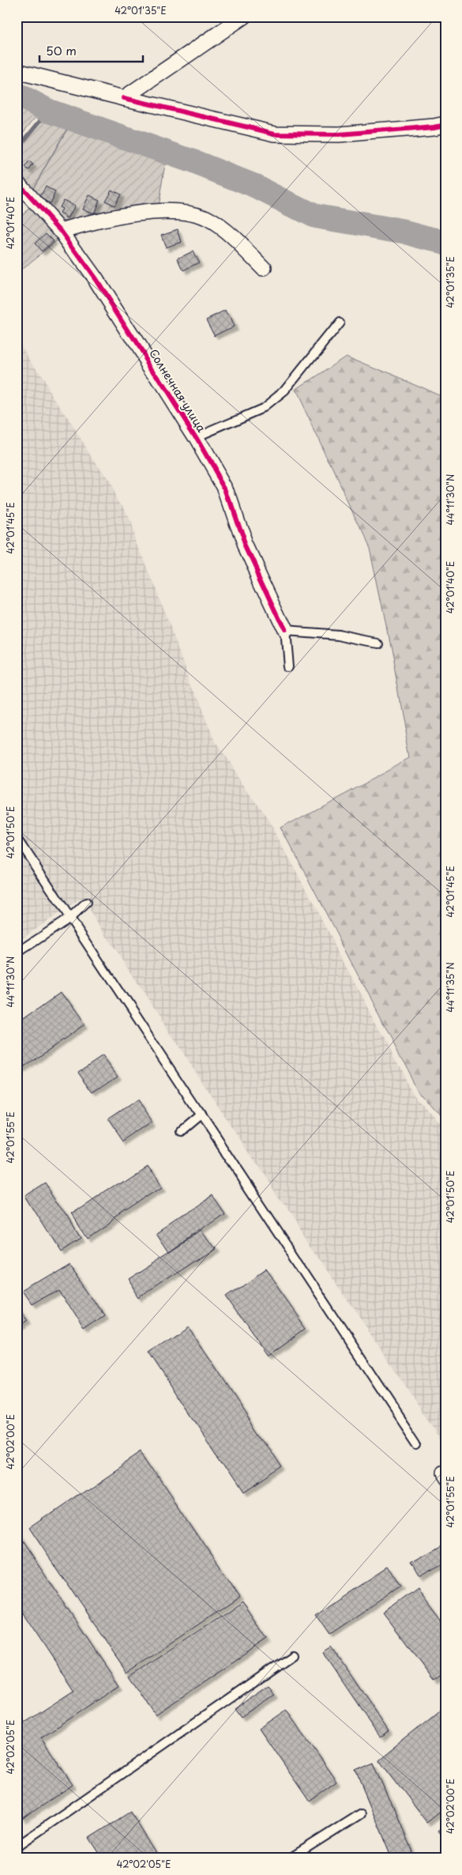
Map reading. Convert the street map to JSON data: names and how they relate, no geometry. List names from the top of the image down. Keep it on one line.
{"streets":{"street":["Солнечная улица"]},"scale_bar":"50 m","coordinates":["42°01'35\"E","42°01'40\"E","44°11'30\"N","42°01'45\"E","42°01'50\"E","44°11'35\"N","42°01'55\"E","42°02'00\"E","42°02'05\"E"]}
